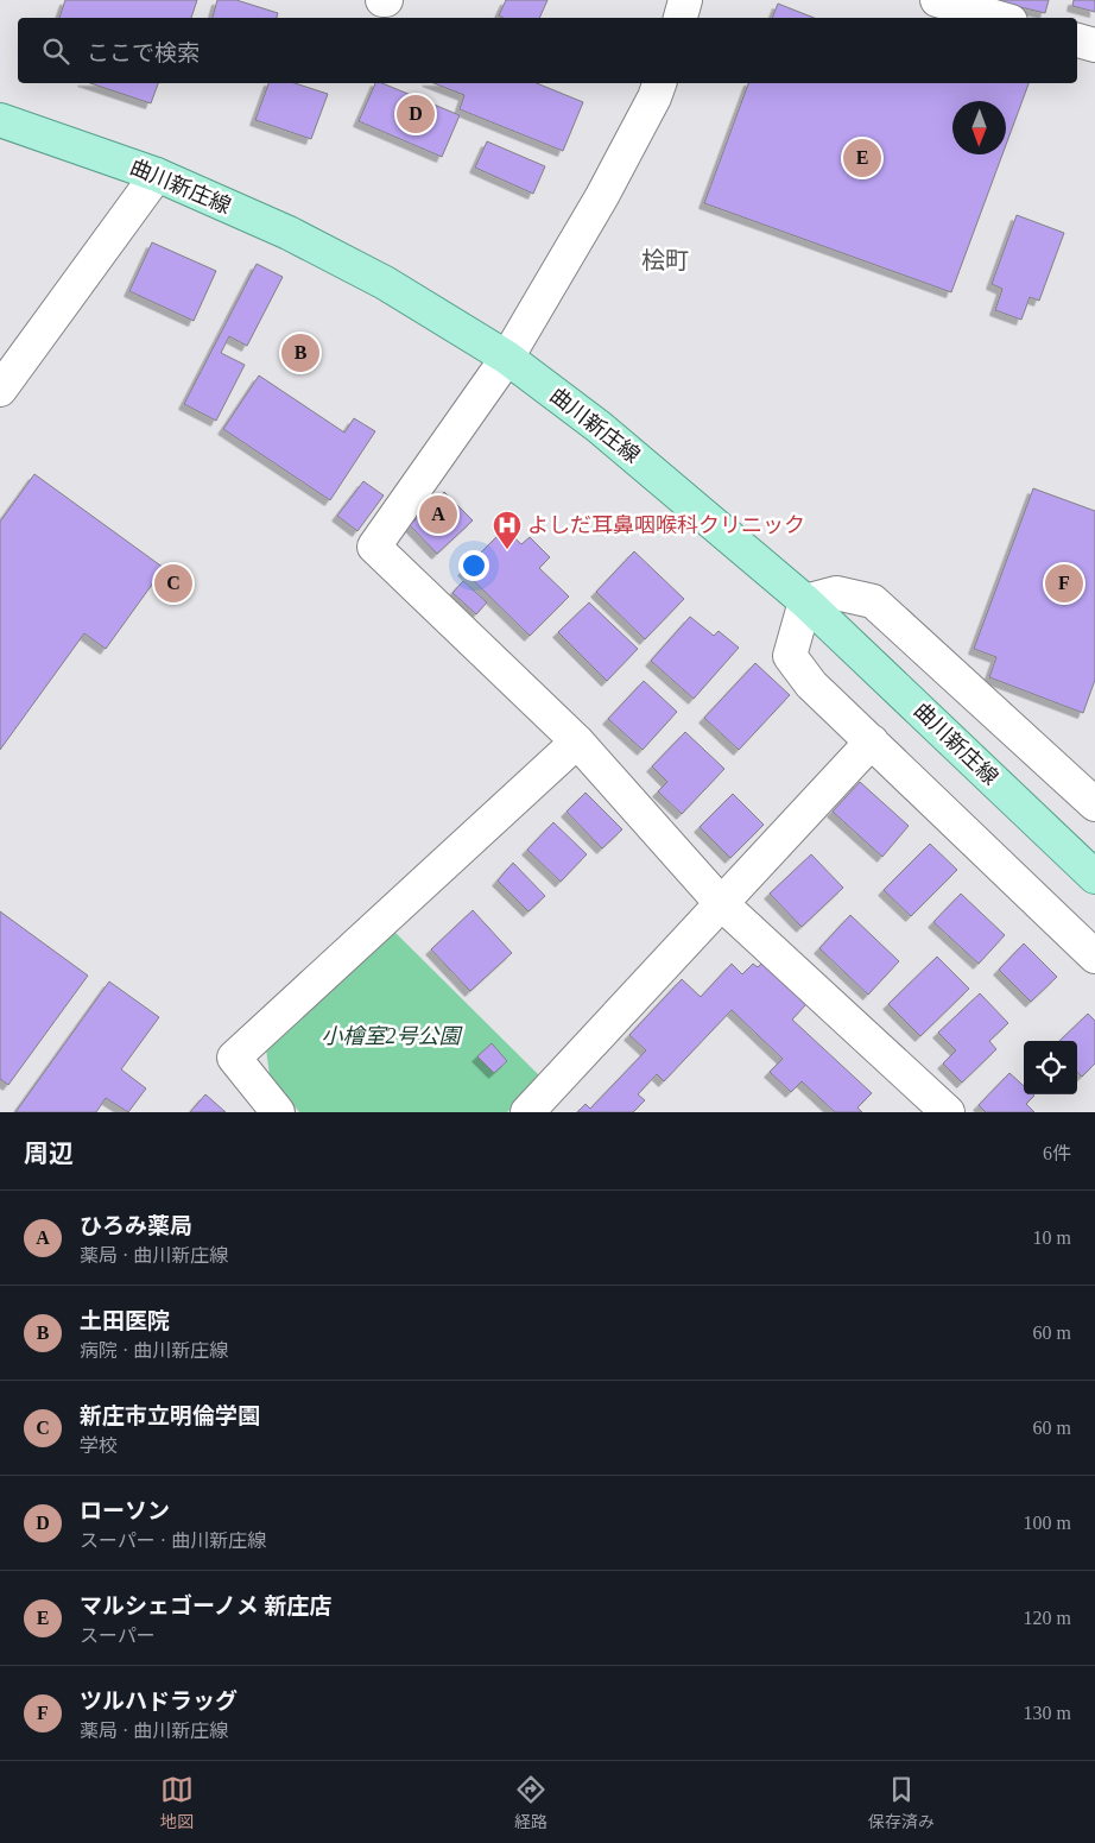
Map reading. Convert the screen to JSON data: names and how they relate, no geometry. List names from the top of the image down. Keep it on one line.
{"streets":{"main road":["曲川新庄線"]},"districts":["桧町"],"parks":["小檜室2号公園"],"places":{"hospital":["よしだ耳鼻咽喉科クリニック"]},"north":"bottom","page":{"search":"ここで検索","pins":["D","E","B","A","C","F"],"heading":["周辺","6件"],"list":[{"mark":"A","name":"ひろみ薬局","note":"薬局 · 曲川新庄線","value":"10 m"},{"mark":"B","name":"土田医院","note":"病院 · 曲川新庄線","value":"60 m"},{"mark":"C","name":"新庄市立明倫学園","note":"学校","value":"60 m"},{"mark":"D","name":"ローソン","note":"スーパー · 曲川新庄線","value":"100 m"},{"mark":"E","name":"マルシェゴーノメ 新庄店","note":"スーパー","value":"120 m"},{"mark":"F","name":"ツルハドラッグ","note":"薬局 · 曲川新庄線","value":"130 m"}],"nav":["地図","経路","保存済み"]}}
